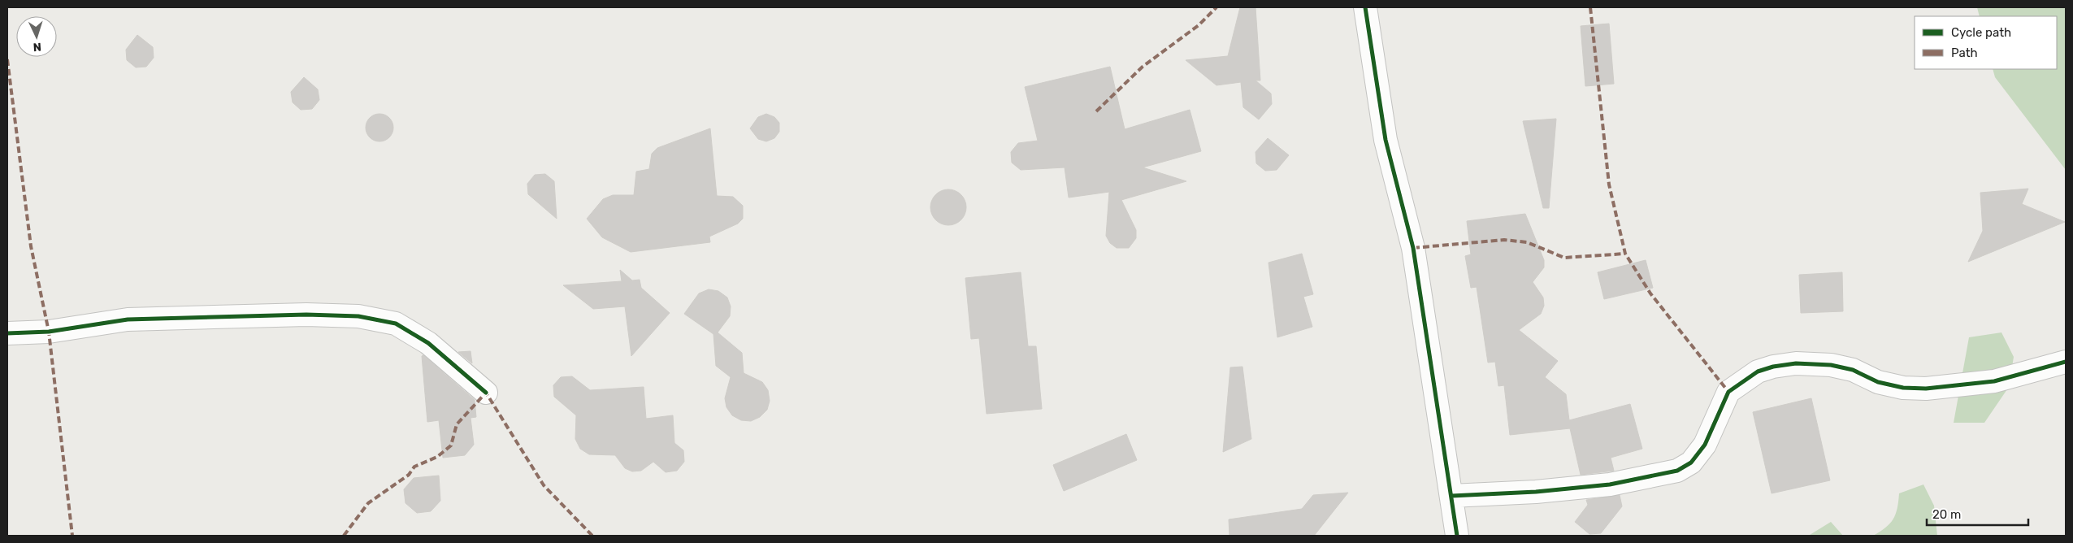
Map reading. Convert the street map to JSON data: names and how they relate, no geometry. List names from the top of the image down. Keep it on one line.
{"legend":["Cycle path","Path"],"scale_bar":"20 m","north":"bottom"}
